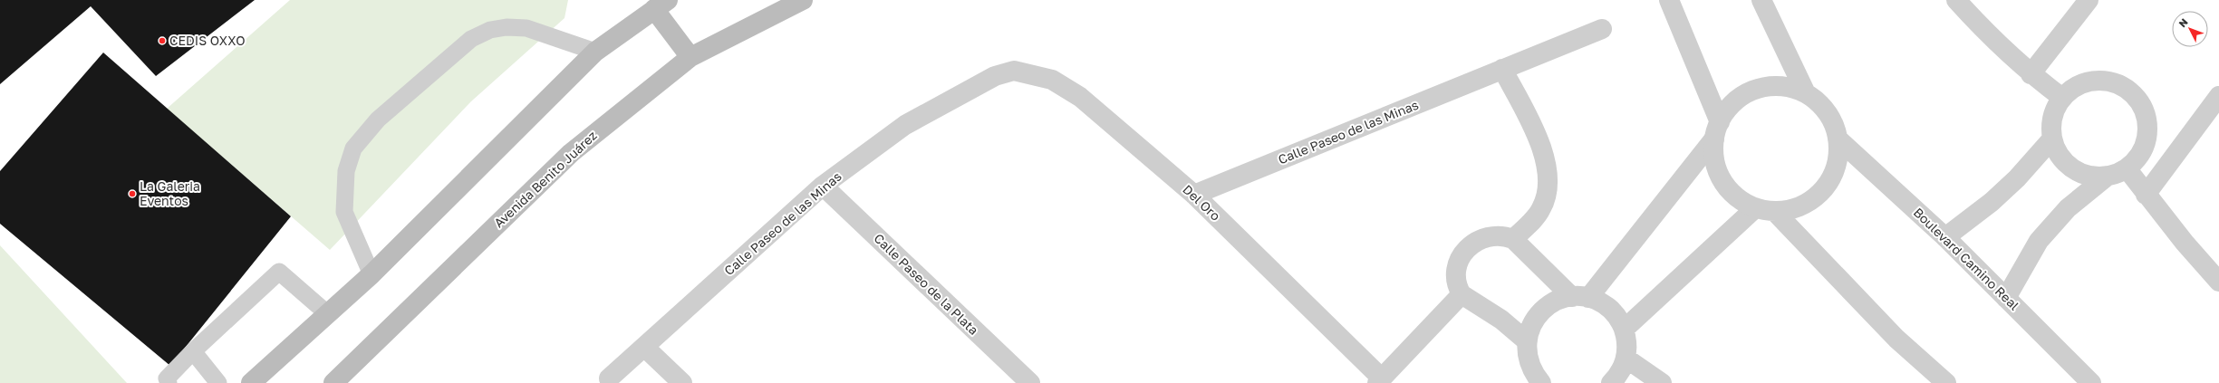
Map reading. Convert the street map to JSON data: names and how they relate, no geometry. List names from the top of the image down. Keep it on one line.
{"streets":{"main road":["Avenida Benito Juárez"],"street":["Calle Paseo de las Minas","Del Oro","Boulevard Camino Real","Calle Paseo de la Plata"]},"crossings":[["Calle Paseo de las Minas","Del Oro"],["Calle Paseo de las Minas","Calle Paseo de la Plata"]],"places":["CEDIS OXXO","La Galeria Eventos"],"north":"top left"}
